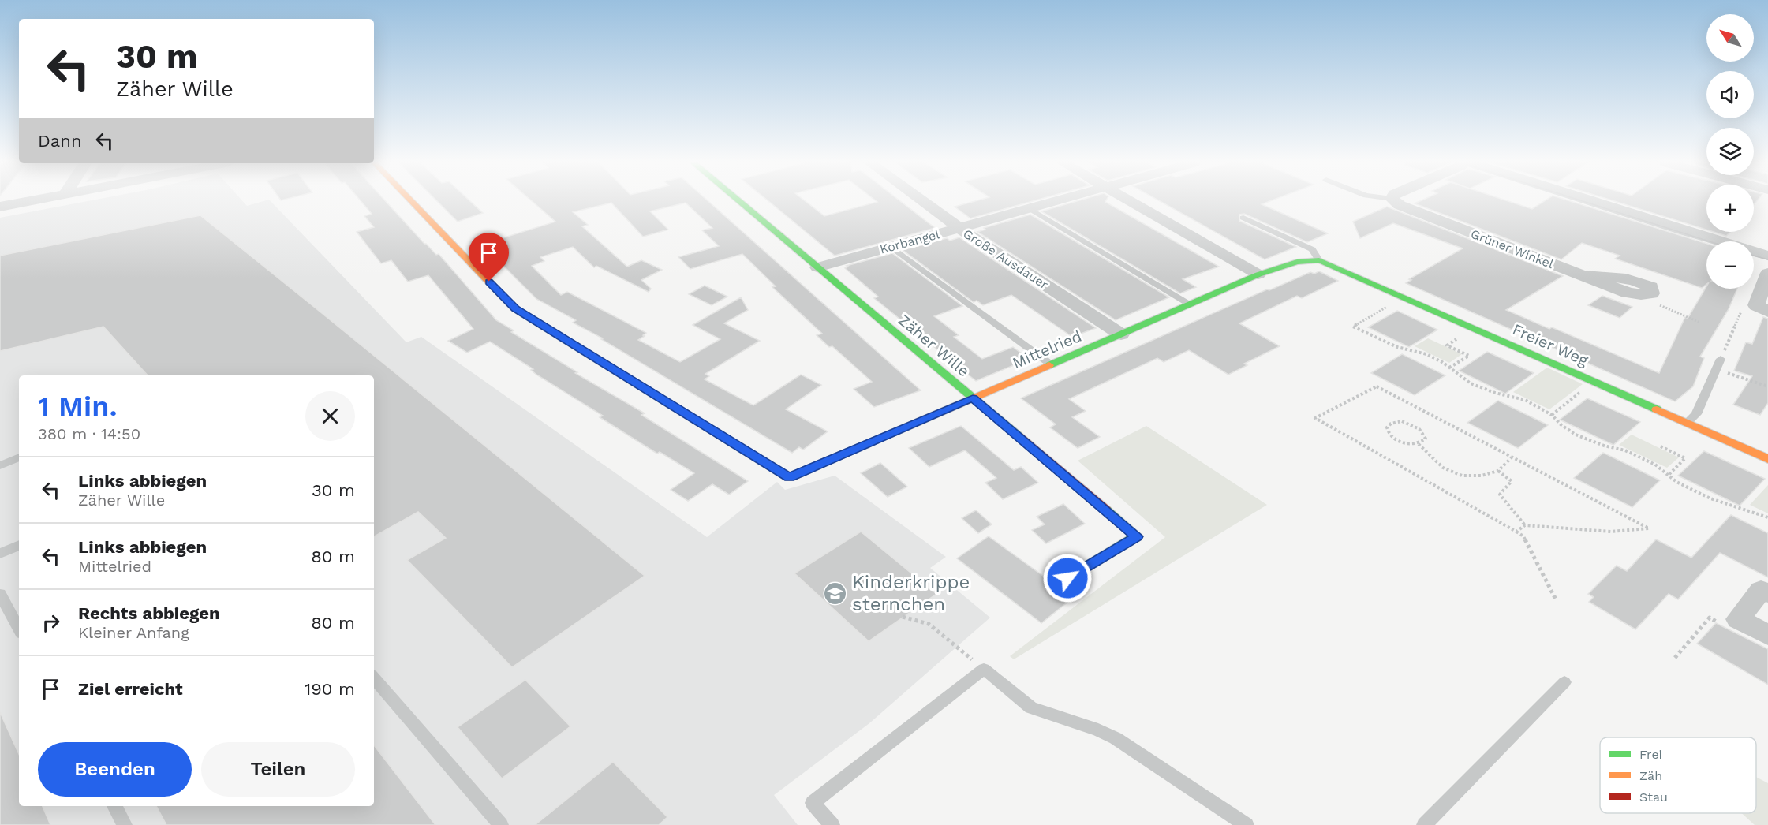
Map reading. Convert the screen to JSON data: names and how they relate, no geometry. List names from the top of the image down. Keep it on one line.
{"streets":{"street":["Korbangel","Grüner Winkel","Große Ausdauer","Freier Weg","Zäher Wille","Mittelried"]},"crossings":[["Korbangel","Große Ausdauer"],["Korbangel","Zäher Wille"],["Große Ausdauer","Mittelried"],["Freier Weg","Mittelried"],["Zäher Wille","Mittelried"]],"places":{"school or university":["Kinderkrippe sternchen"]},"legend":["Frei","Zäh","Stau"],"north":"top left","page":{"map_buttons":["+","−"],"turn":["30 m","Zäher Wille"],"then":"Dann","heading":["1 Min.","380 m · 14:50"],"list":[{"name":"Links abbiegen","note":"Zäher Wille","value":"30 m"},{"name":"Links abbiegen","note":"Mittelried","value":"80 m"},{"name":"Rechts abbiegen","note":"Kleiner Anfang","value":"80 m"},{"name":"Ziel erreicht","value":"190 m"}],"buttons":["Beenden","Teilen"]}}
